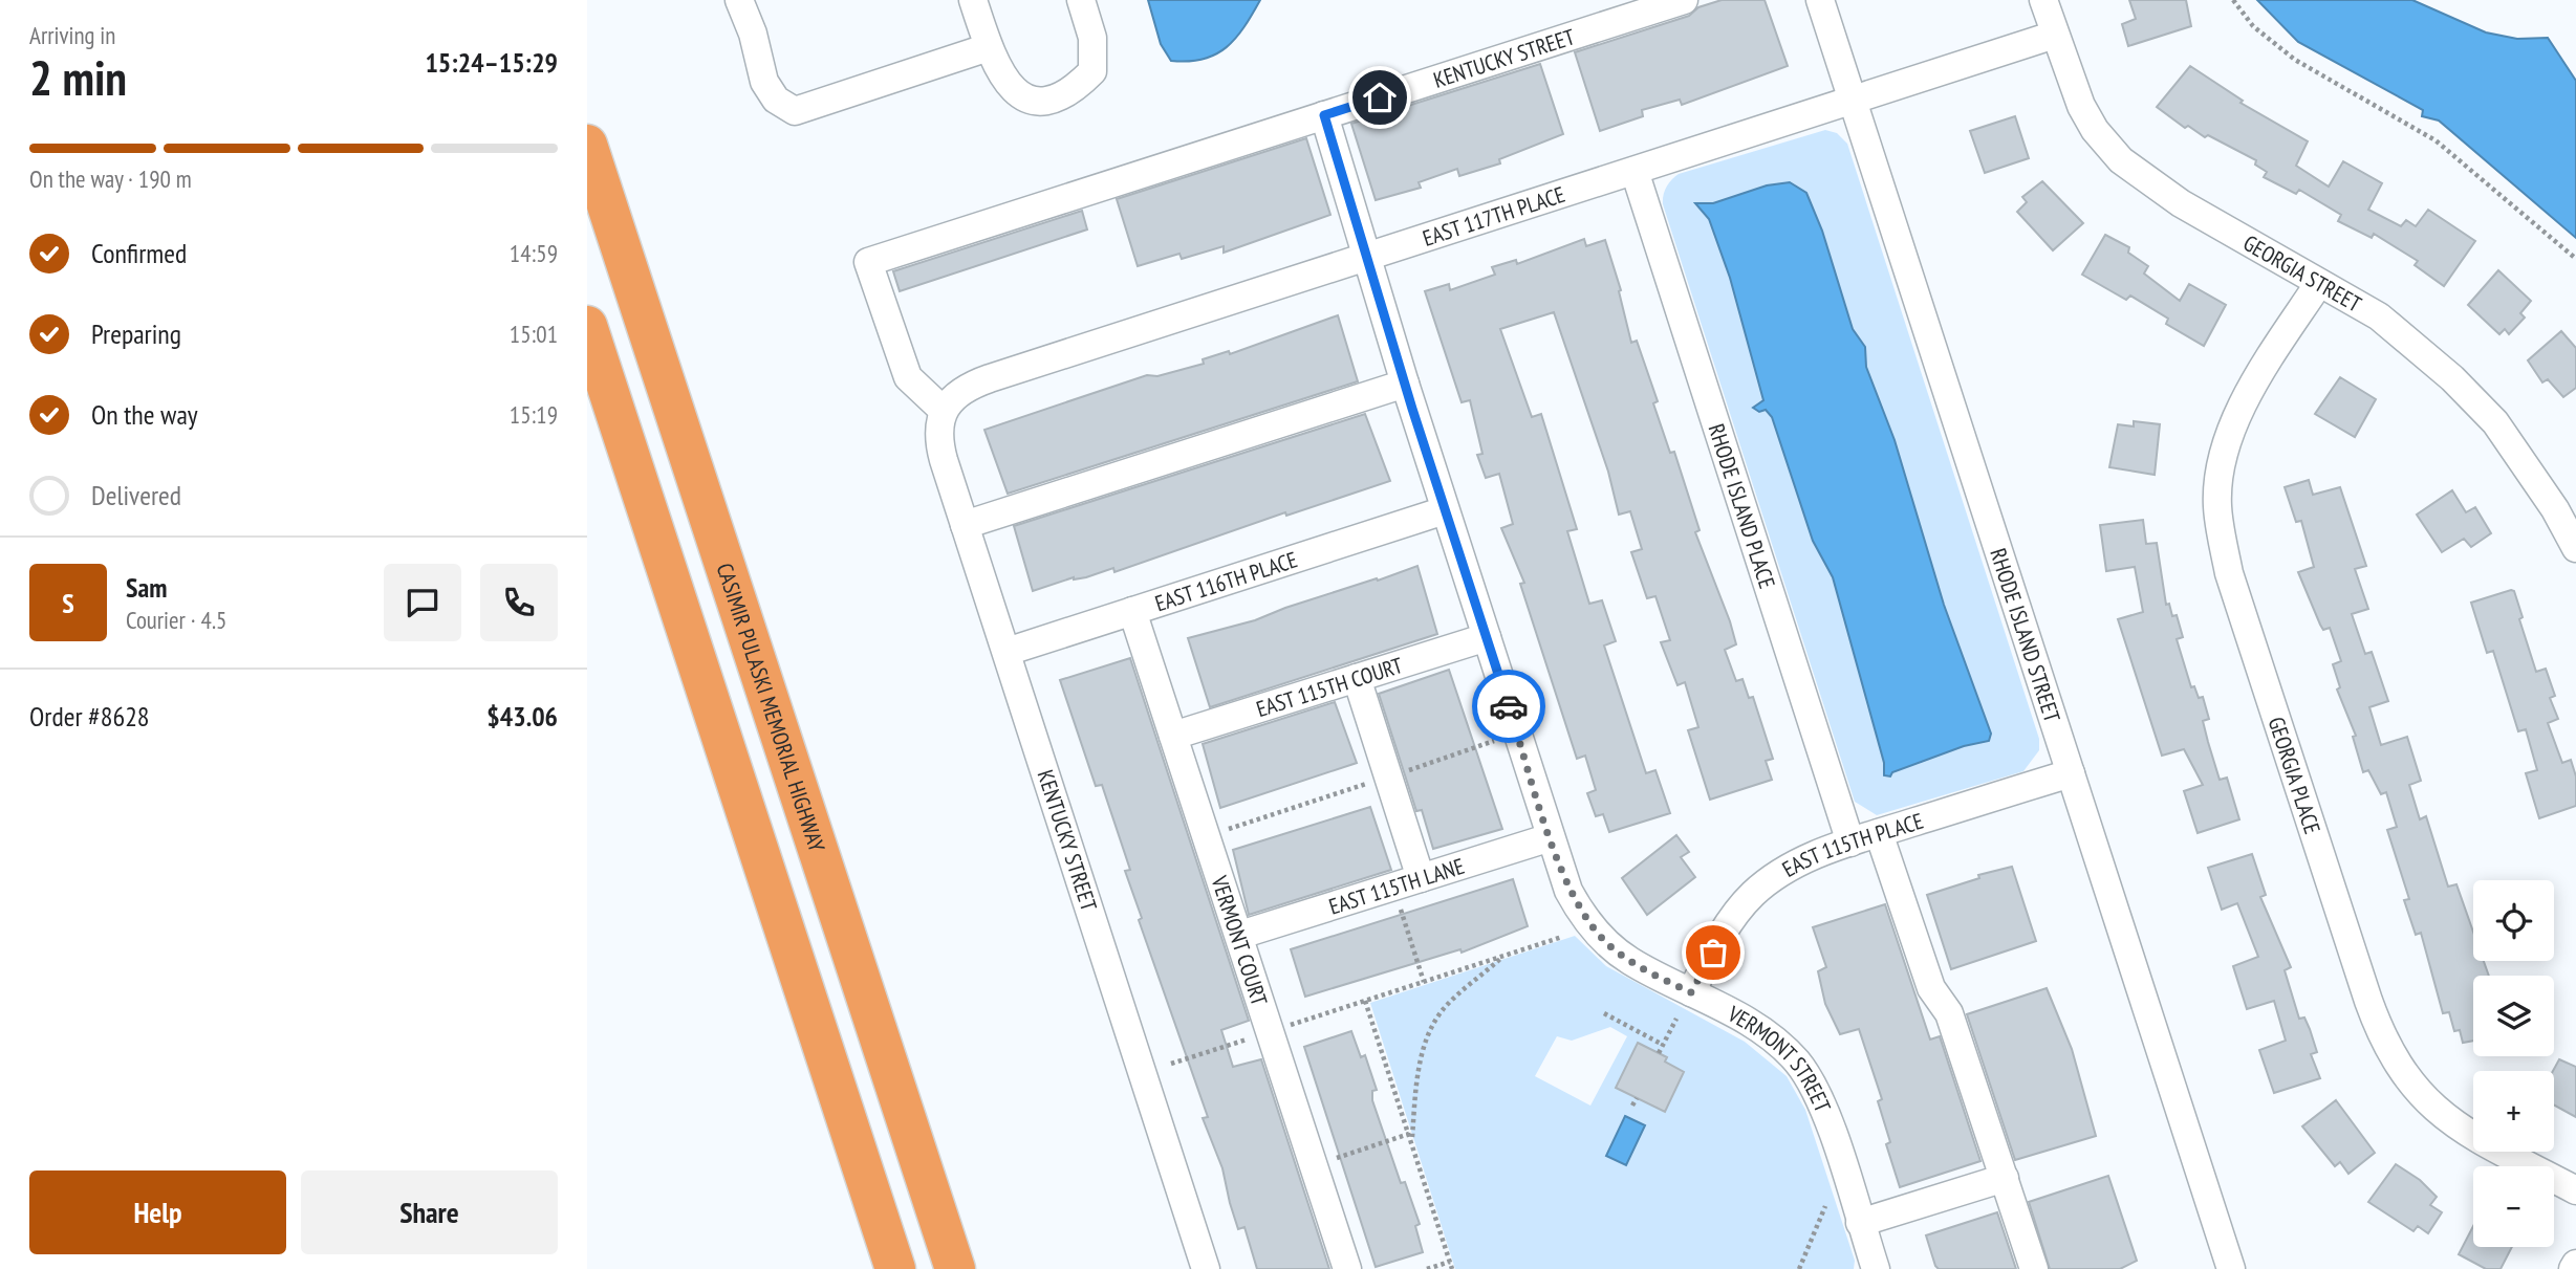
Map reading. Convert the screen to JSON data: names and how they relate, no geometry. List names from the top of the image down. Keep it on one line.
{"streets":{"highway":["CASIMIR PULASKI MEMORIAL HIGHWAY"],"street":["KENTUCKY STREET","EAST 117TH PLACE","GEORGIA STREET","RHODE ISLAND PLACE","EAST 116TH PLACE","RHODE ISLAND STREET","EAST 115TH COURT","GEORGIA PLACE","EAST 115TH PLACE","EAST 115TH LANE","VERMONT COURT","VERMONT STREET"]},"crossings":[["KENTUCKY STREET","EAST 117TH PLACE"],["KENTUCKY STREET","EAST 116TH PLACE"],["KENTUCKY STREET","VERMONT STREET"],["EAST 117TH PLACE","GEORGIA STREET"],["EAST 117TH PLACE","RHODE ISLAND PLACE"],["EAST 117TH PLACE","RHODE ISLAND STREET"],["EAST 117TH PLACE","VERMONT STREET"],["GEORGIA STREET","GEORGIA PLACE"],["RHODE ISLAND PLACE","EAST 115TH PLACE"],["EAST 116TH PLACE","VERMONT COURT"],["EAST 116TH PLACE","VERMONT STREET"],["RHODE ISLAND STREET","EAST 115TH PLACE"],["EAST 115TH COURT","VERMONT COURT"],["EAST 115TH COURT","VERMONT STREET"],["EAST 115TH PLACE","VERMONT STREET"],["EAST 115TH LANE","VERMONT COURT"],["EAST 115TH LANE","VERMONT STREET"]],"page":{"heading":["2 min","Arriving in","15:24–15:29"],"panel":["Sam","Courier · 4.5","Order #8628","$43.06"],"bar":"On the way · 190 m","list":[["Confirmed","14:59"],["Preparing","15:01"],["On the way","15:19"],"Delivered"],"round":"S","map_buttons":["+","−"],"buttons":["Help","Share"]}}
